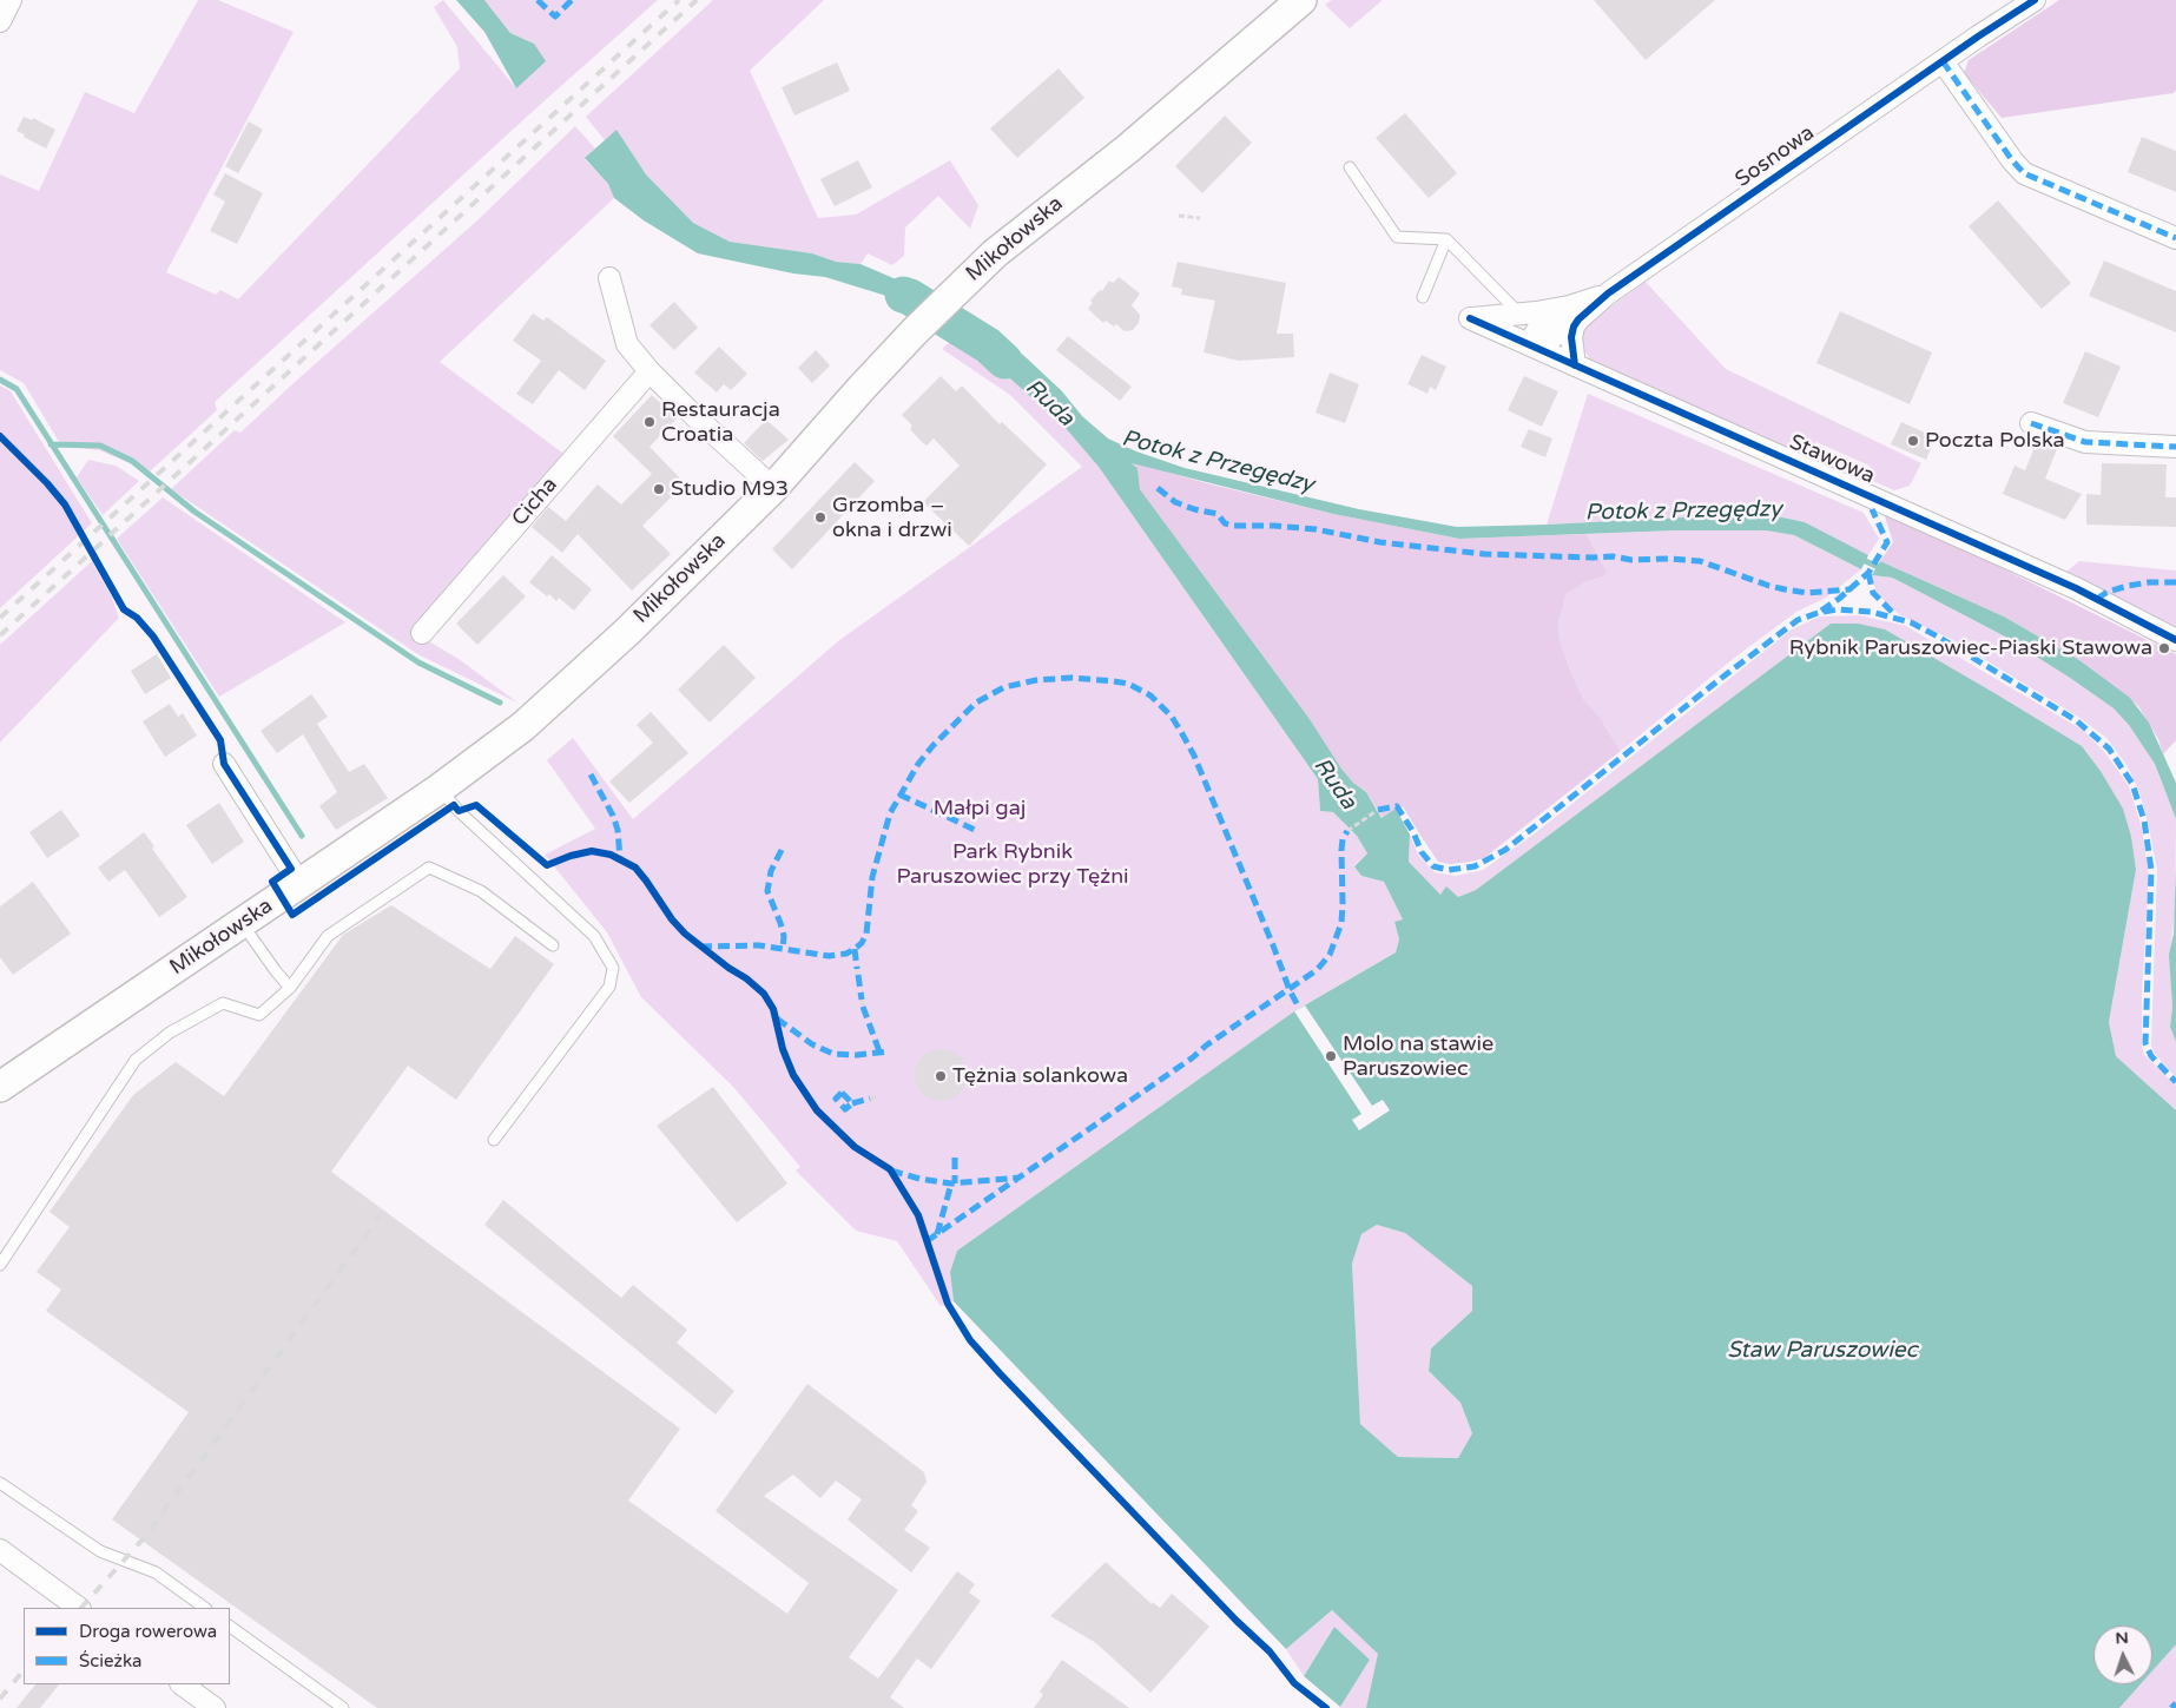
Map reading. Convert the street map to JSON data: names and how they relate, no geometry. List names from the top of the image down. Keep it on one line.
{"streets":{"main road":["Mikołowska"],"street":["Sosnowa","Stawowa","Cicha"]},"crossings":[["Sosnowa","Stawowa"]],"water":["Ruda","Potok z Przegędzy","Staw Paruszowiec"],"parks":["Małpi gaj","Park Rybnik Paruszowiec przy Tężni"],"places":["Restauracja Croatia","Poczta Polska","Studio M93","Grzomba – okna i drzwi","Rybnik Paruszowiec-Piaski Stawowa","Molo na stawie Paruszowiec","Tężnia solankowa"],"legend":["Droga rowerowa","Ścieżka"],"north":"top"}
